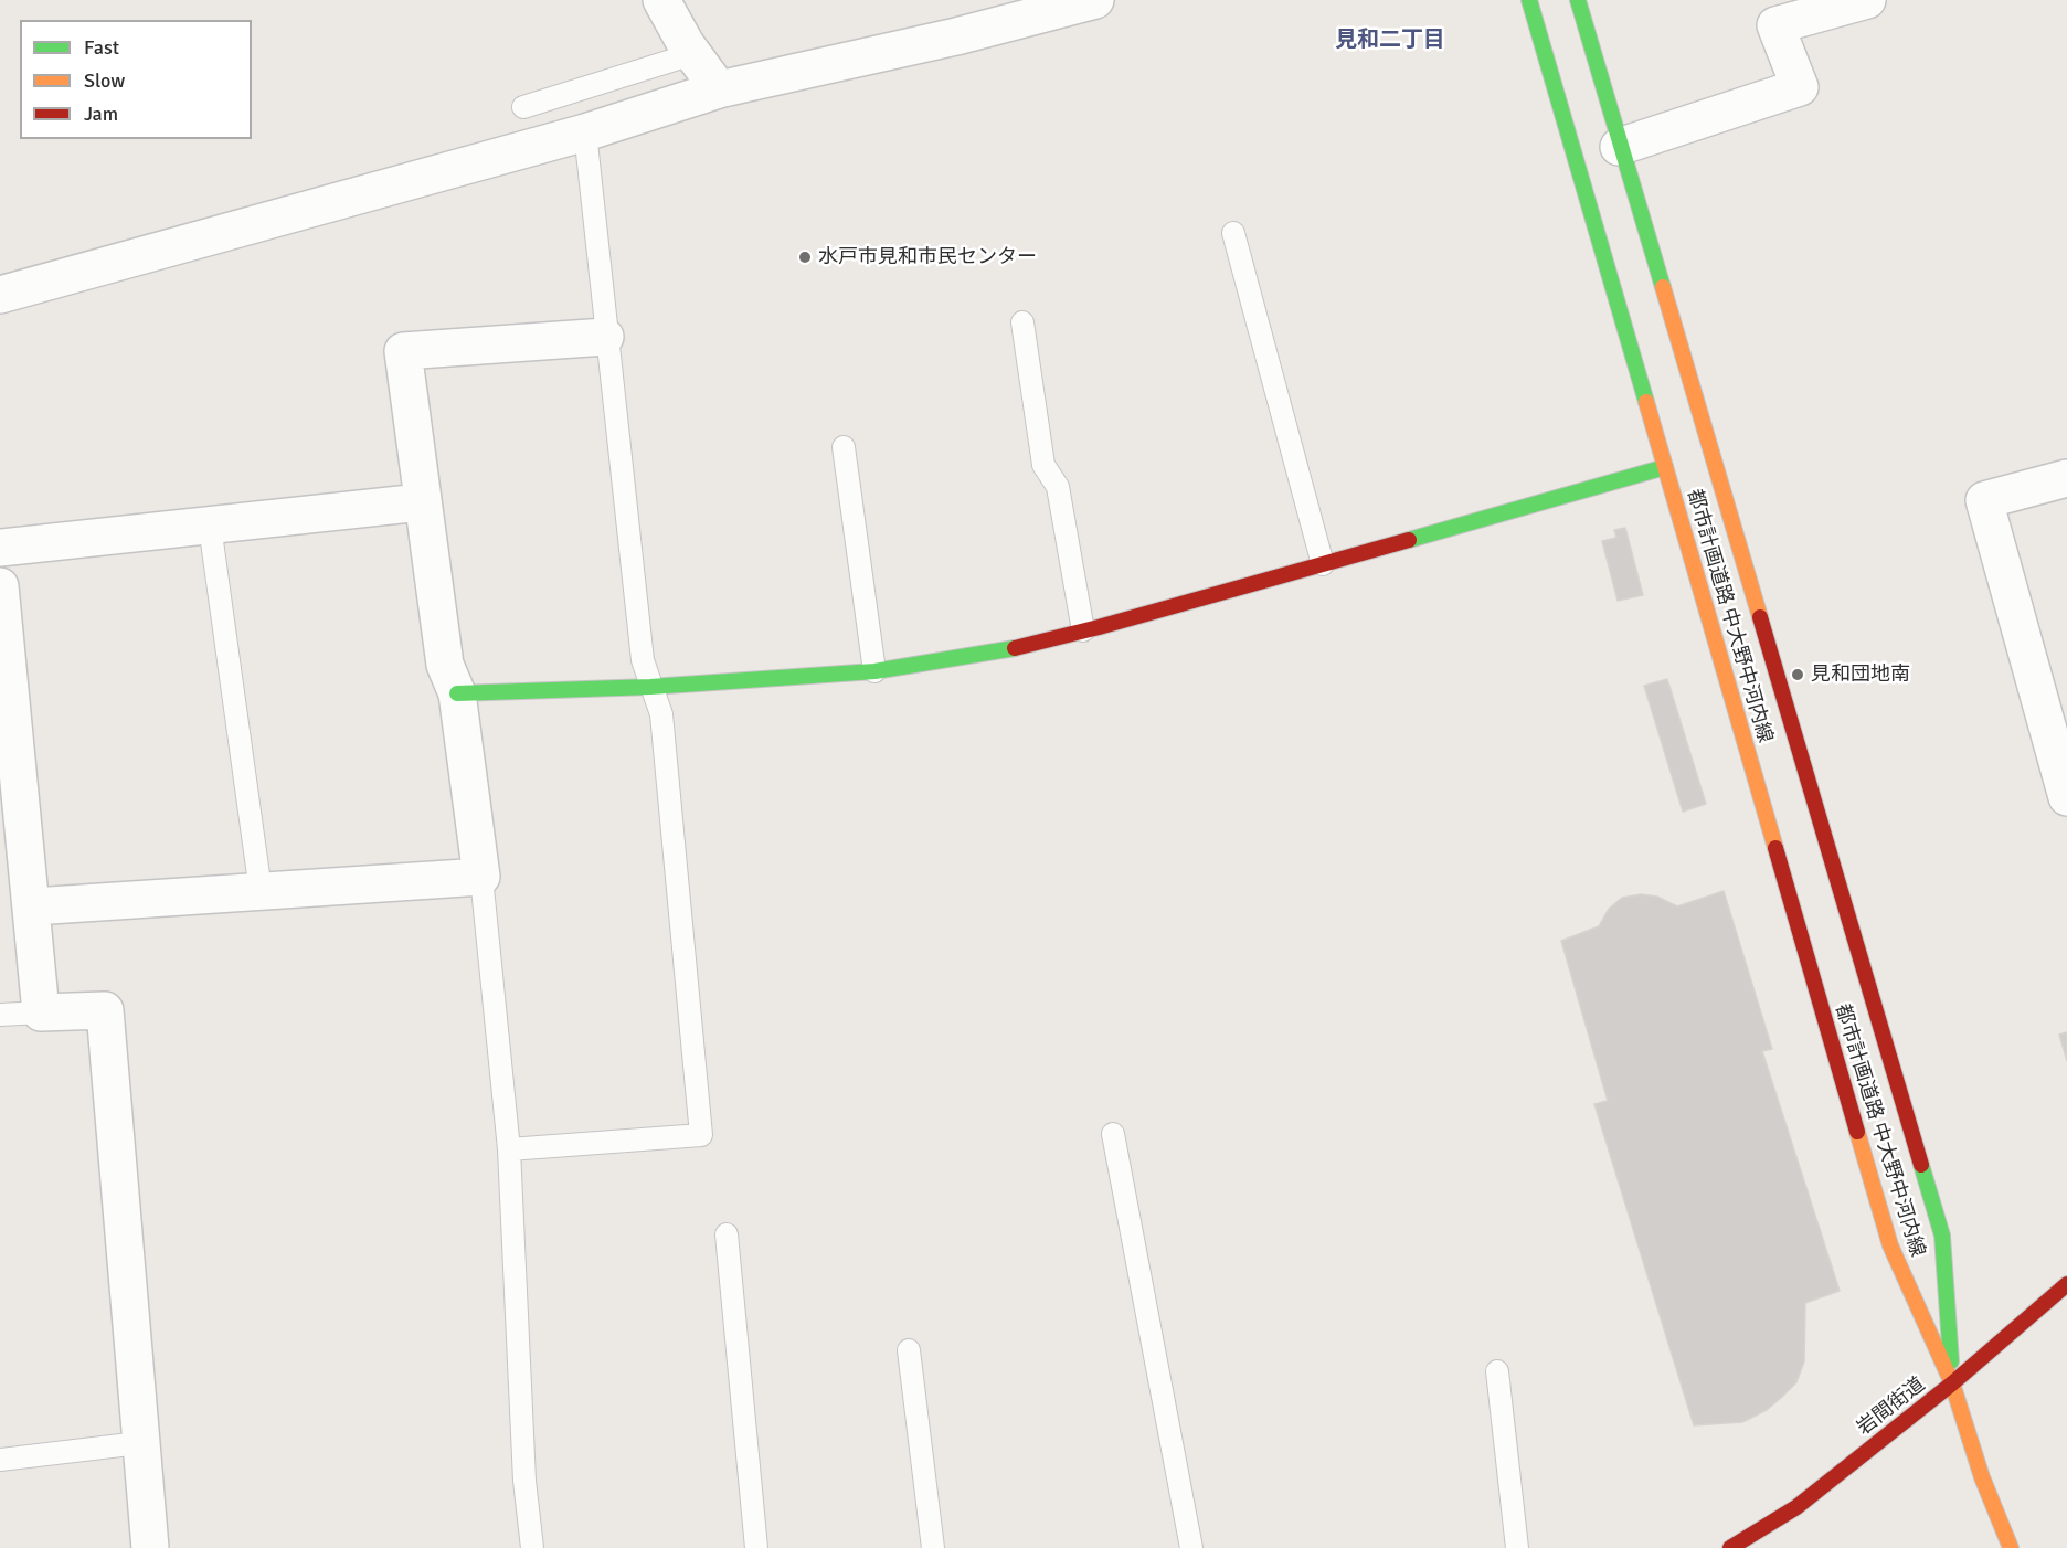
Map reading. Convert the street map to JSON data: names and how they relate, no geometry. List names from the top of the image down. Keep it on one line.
{"streets":{"street":["都市計画道路 中大野中河内線","岩間街道"]},"crossings":[["都市計画道路 中大野中河内線","岩間街道"]],"districts":["見和二丁目"],"places":["水戸市見和市民センター","見和団地南"],"legend":["Fast","Slow","Jam"]}
